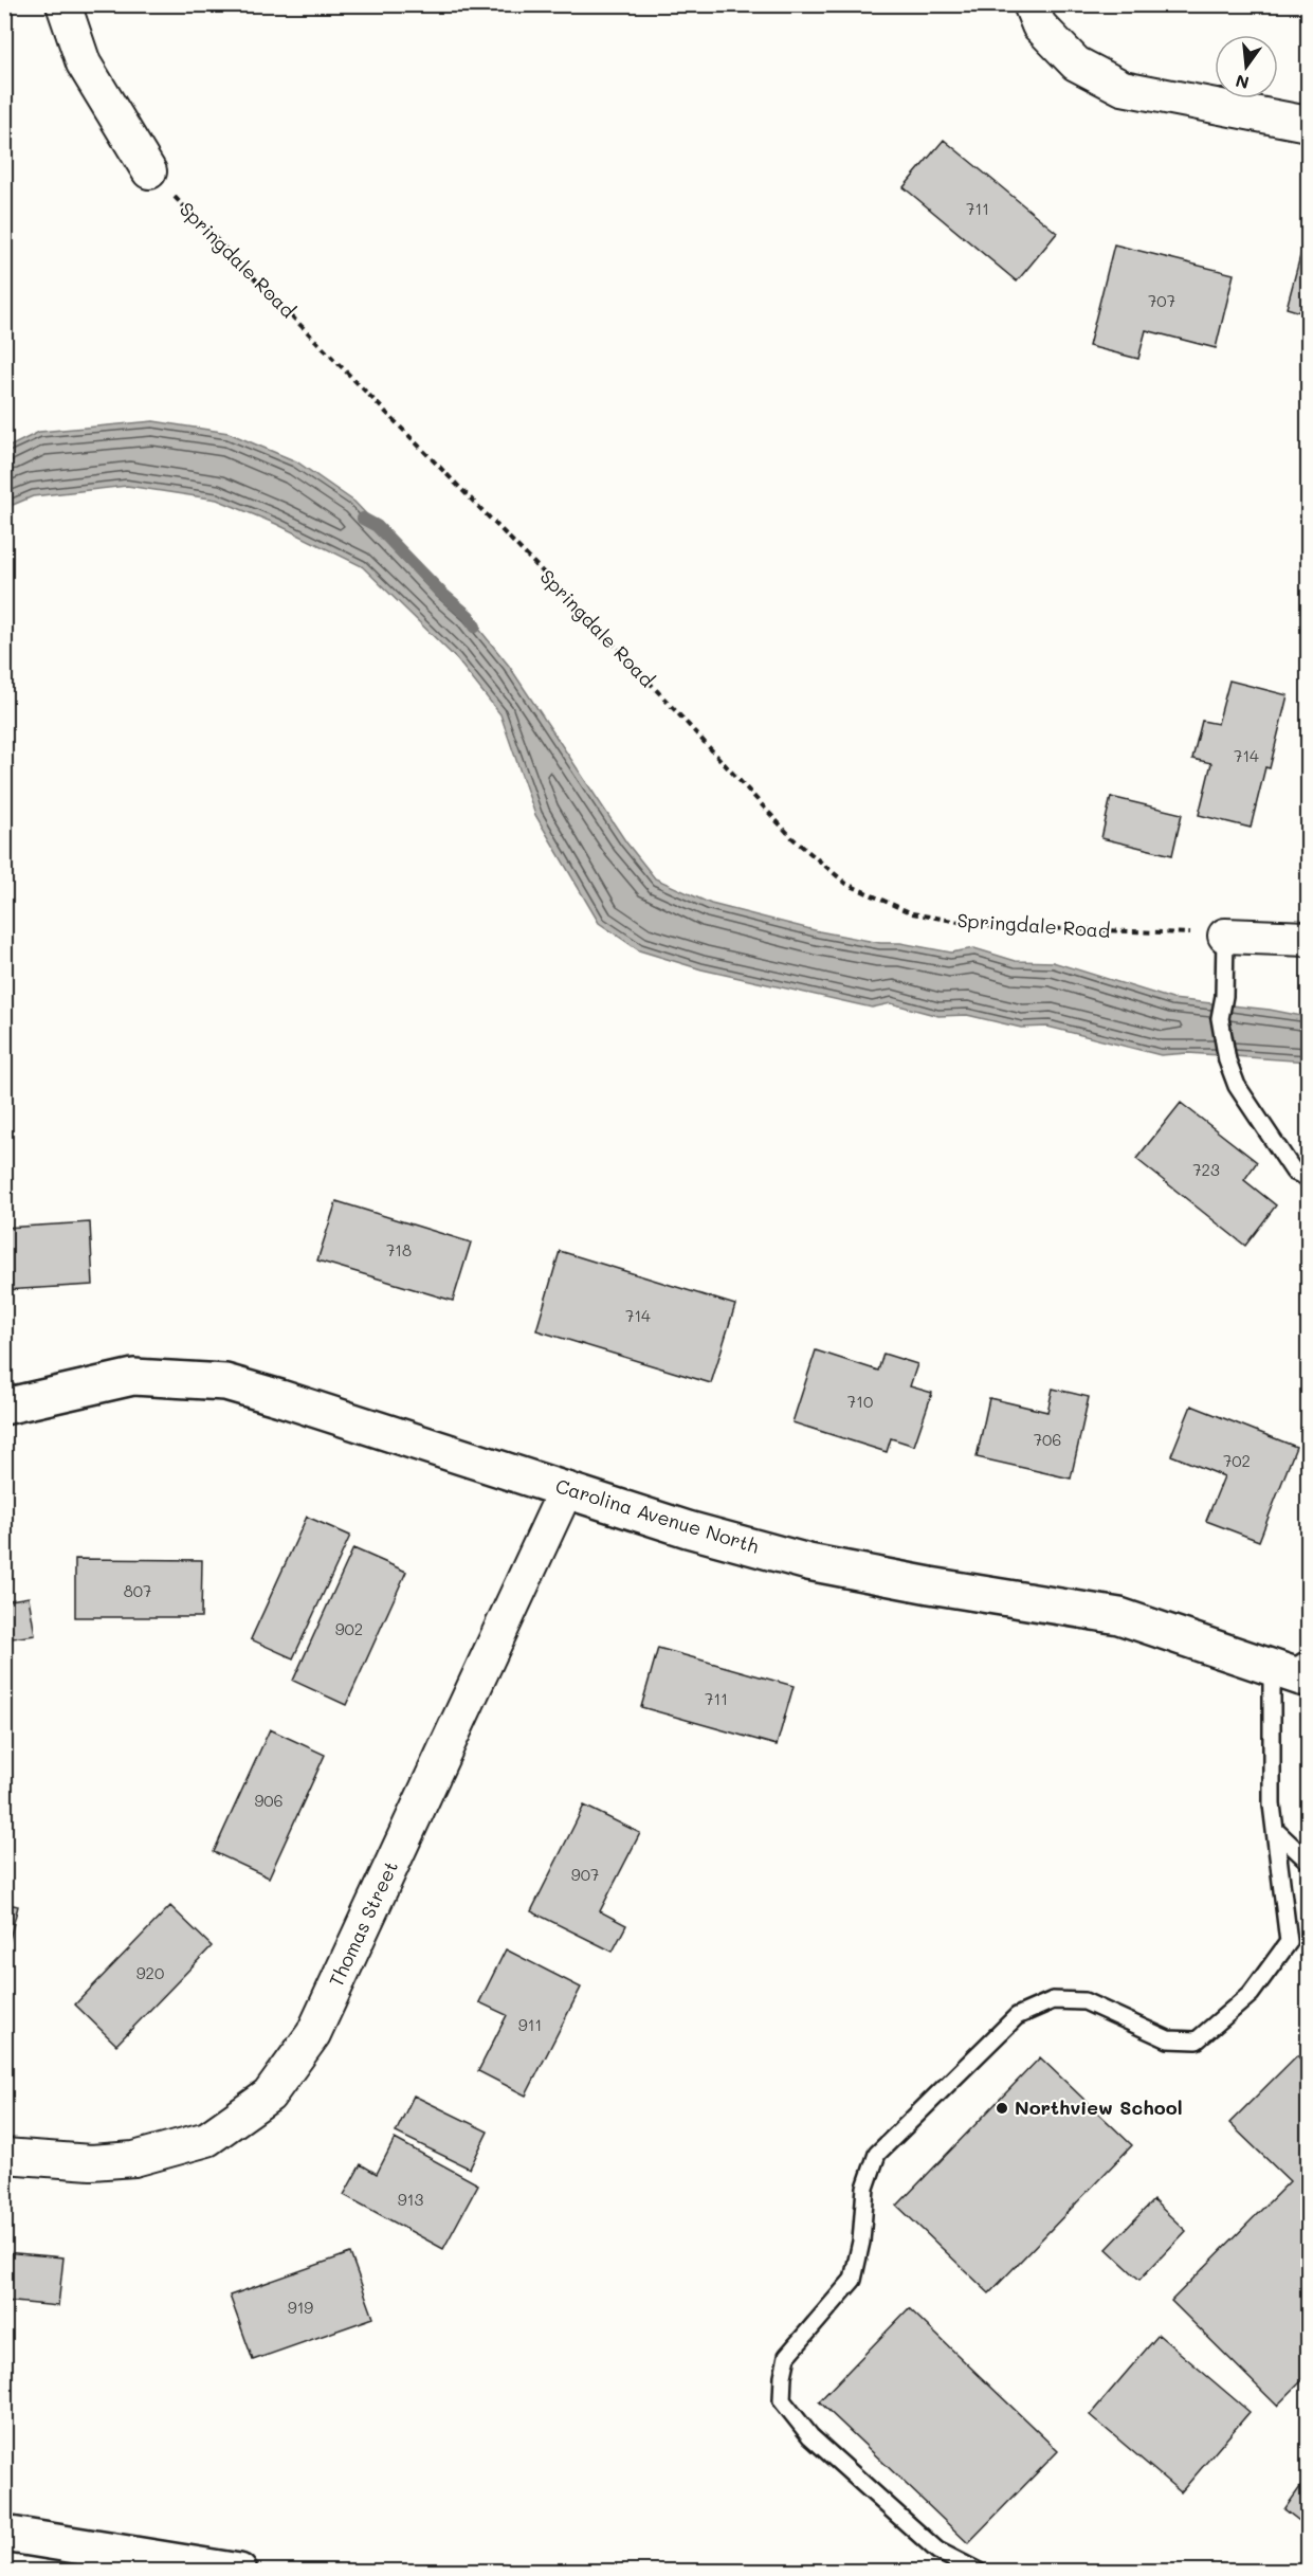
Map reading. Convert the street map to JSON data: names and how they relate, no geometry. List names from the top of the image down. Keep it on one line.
{"streets":{"main road":["Carolina Avenue North"],"street":["Thomas Street"],"path":["Springdale Road"]},"crossings":[["Carolina Avenue North","Thomas Street"]],"places":["Northview School"],"house_numbers":["711","707","714","723","718","714","710","706","702","807","902","711","906","907","920","911","913","919"],"north":"bottom"}
